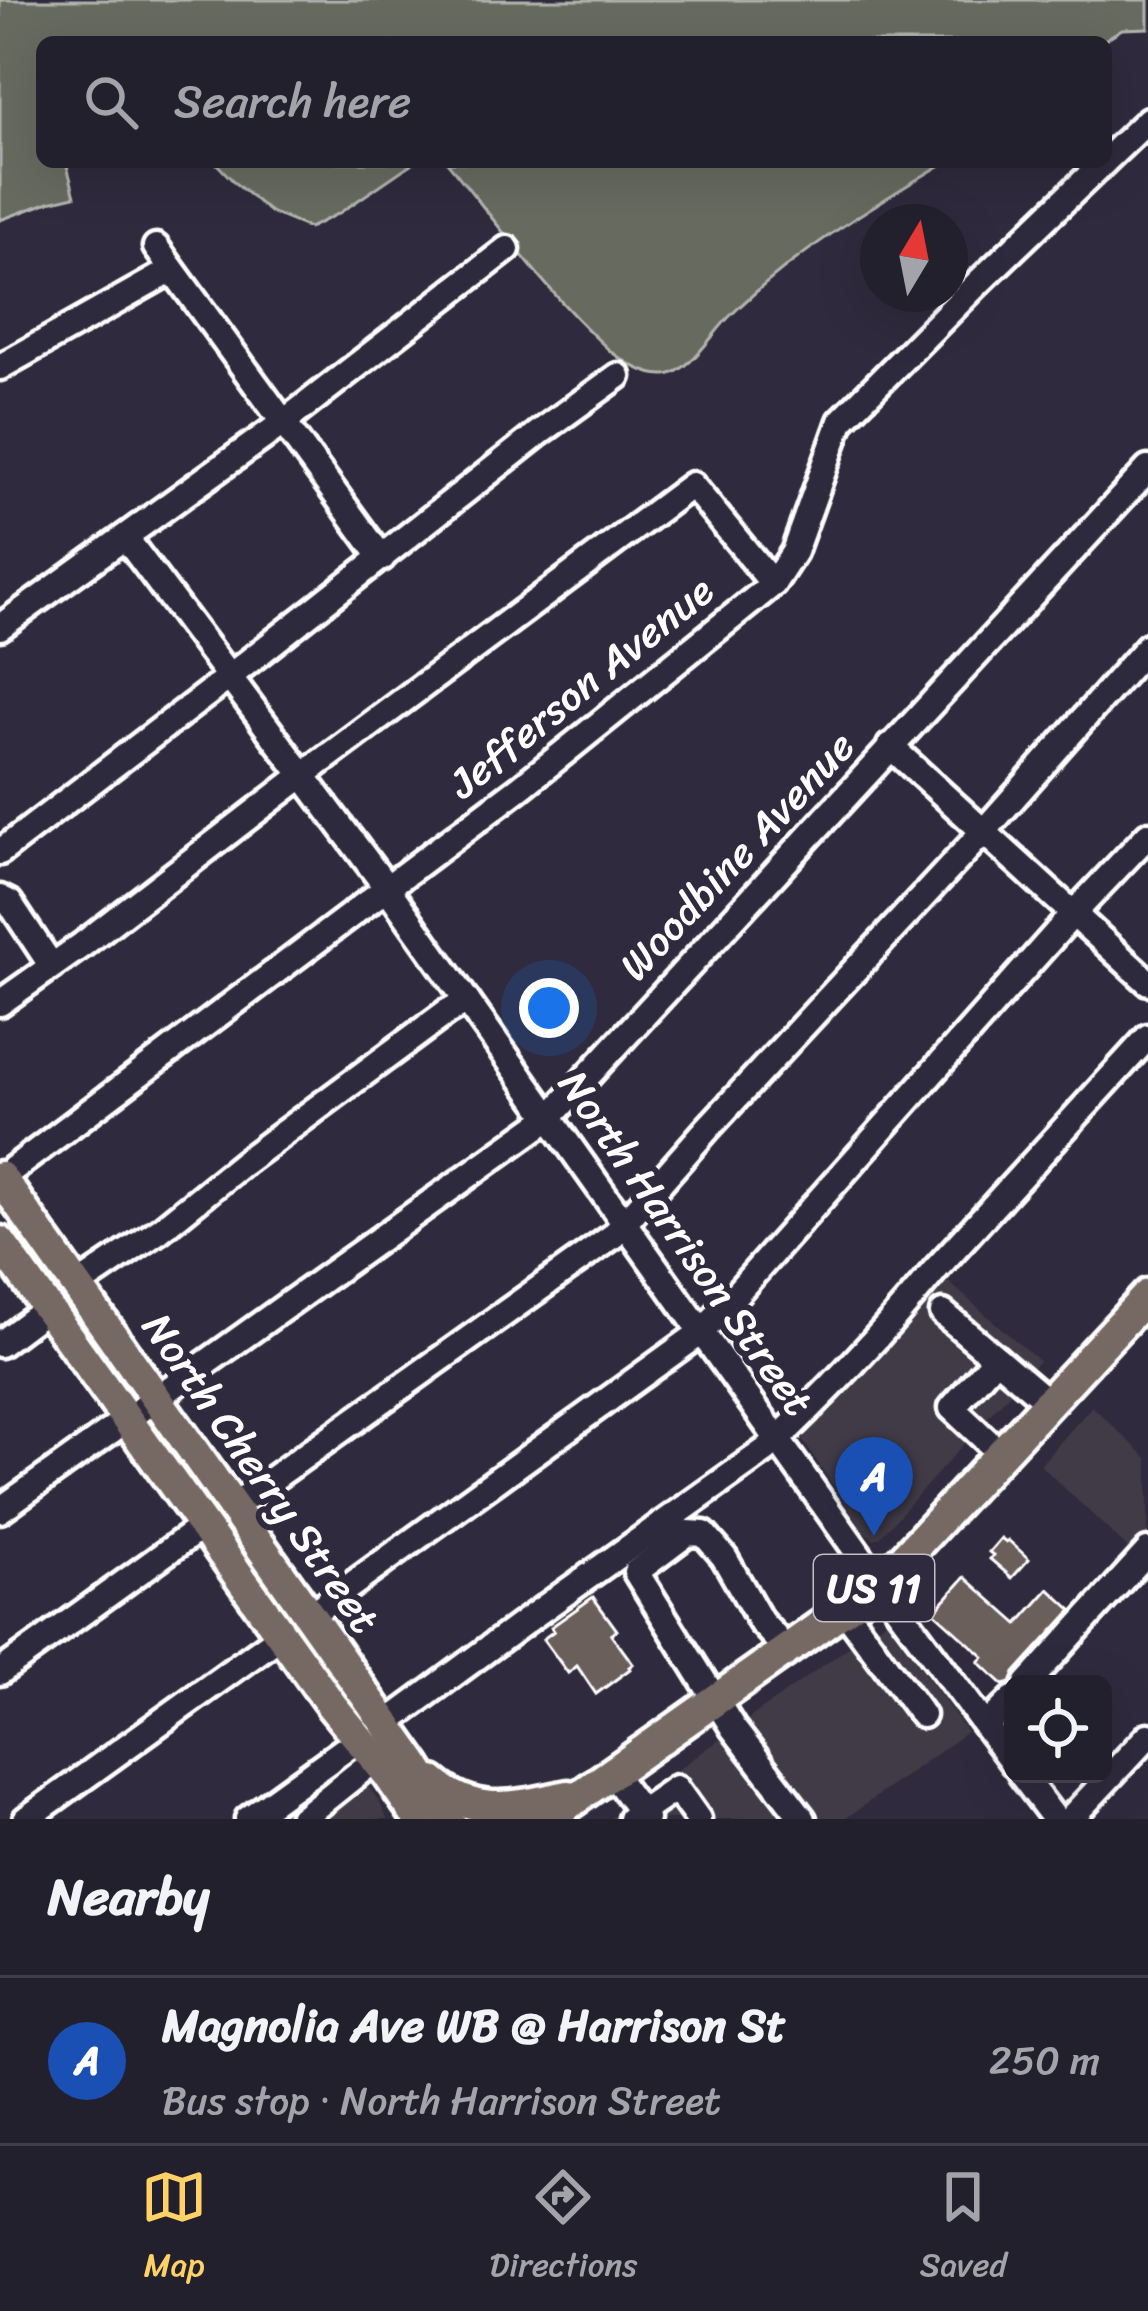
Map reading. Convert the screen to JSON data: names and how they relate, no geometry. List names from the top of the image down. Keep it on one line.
{"streets":{"main road":["North Cherry Street","US 11"],"street":["Jefferson Avenue","Woodbine Avenue","North Harrison Street"]},"crossings":[["Jefferson Avenue","North Harrison Street"],["Jefferson Avenue","North Cherry Street"],["Woodbine Avenue","North Harrison Street"],["Woodbine Avenue","North Cherry Street"],["North Harrison Street","US 11"]],"north":"top","page":{"search":"Search here","pins":"A","heading":"Nearby","list":[{"mark":"A","name":"Magnolia Ave WB @ Harrison St","note":"Bus stop · North Harrison Street","value":"250 m"}],"nav":["Map","Directions","Saved"]}}
